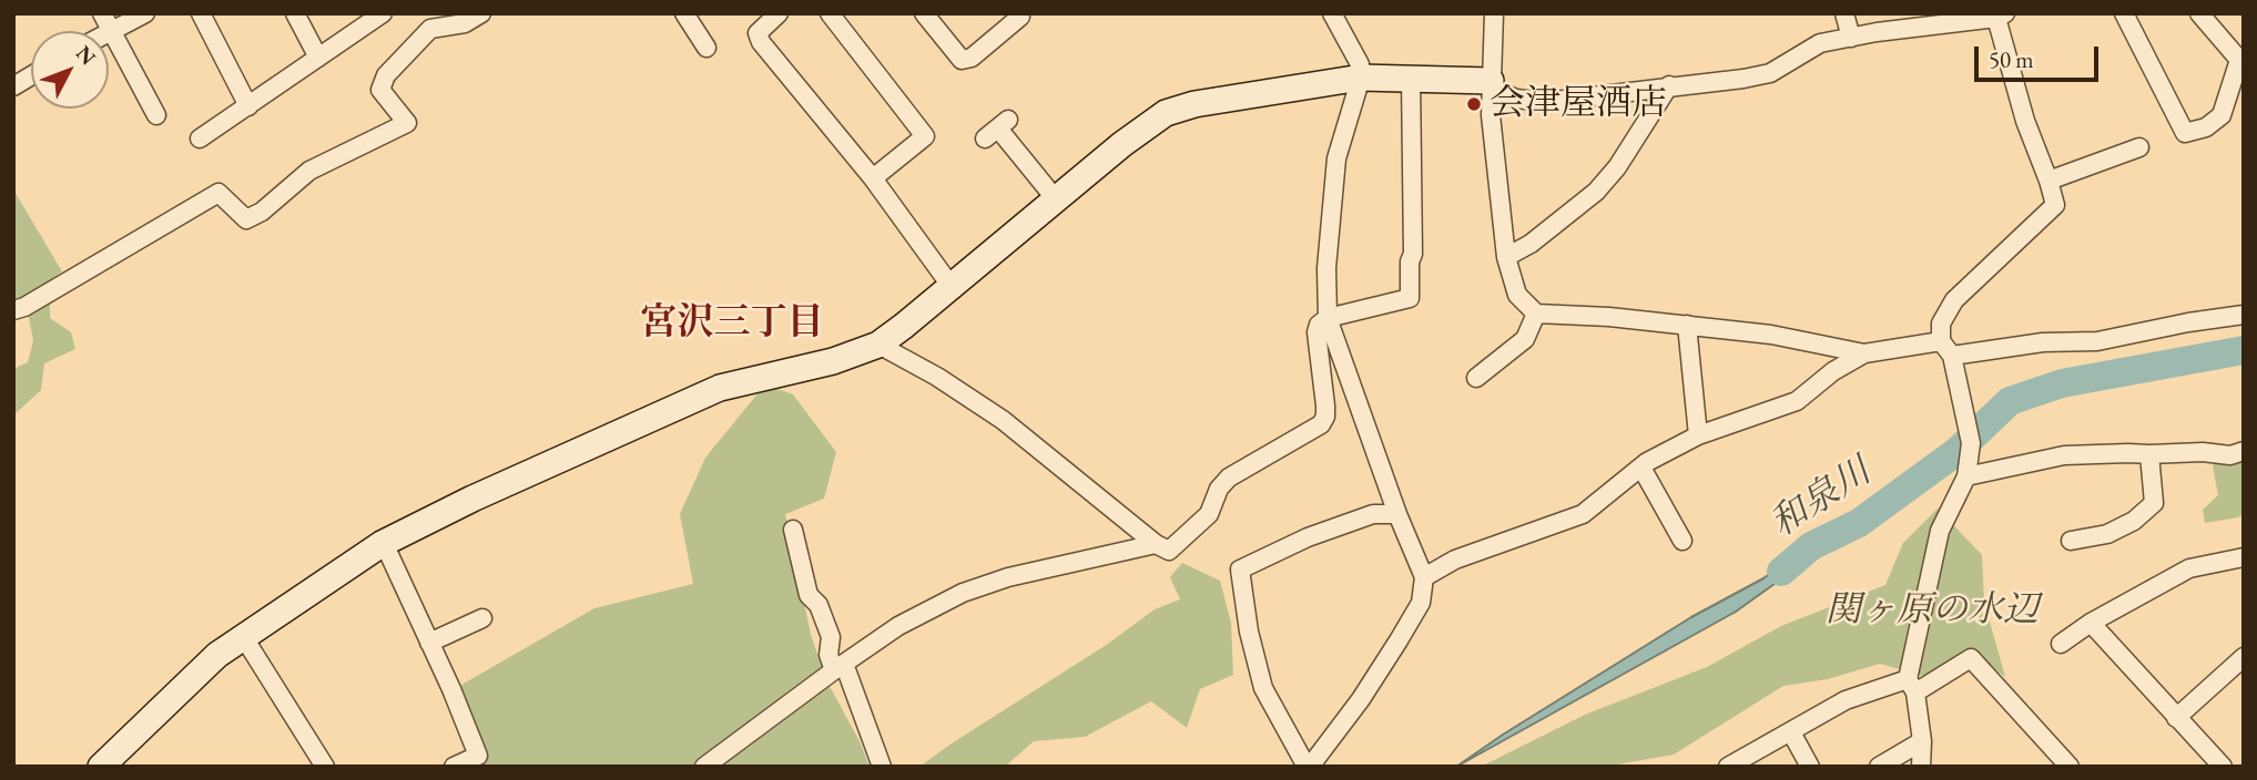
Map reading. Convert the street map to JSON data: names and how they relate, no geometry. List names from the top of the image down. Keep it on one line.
{"districts":["宮沢三丁目"],"water":["和泉川"],"parks":["関ヶ原の水辺"],"places":["会津屋酒店"],"scale_bar":"50 m","north":"top right"}
